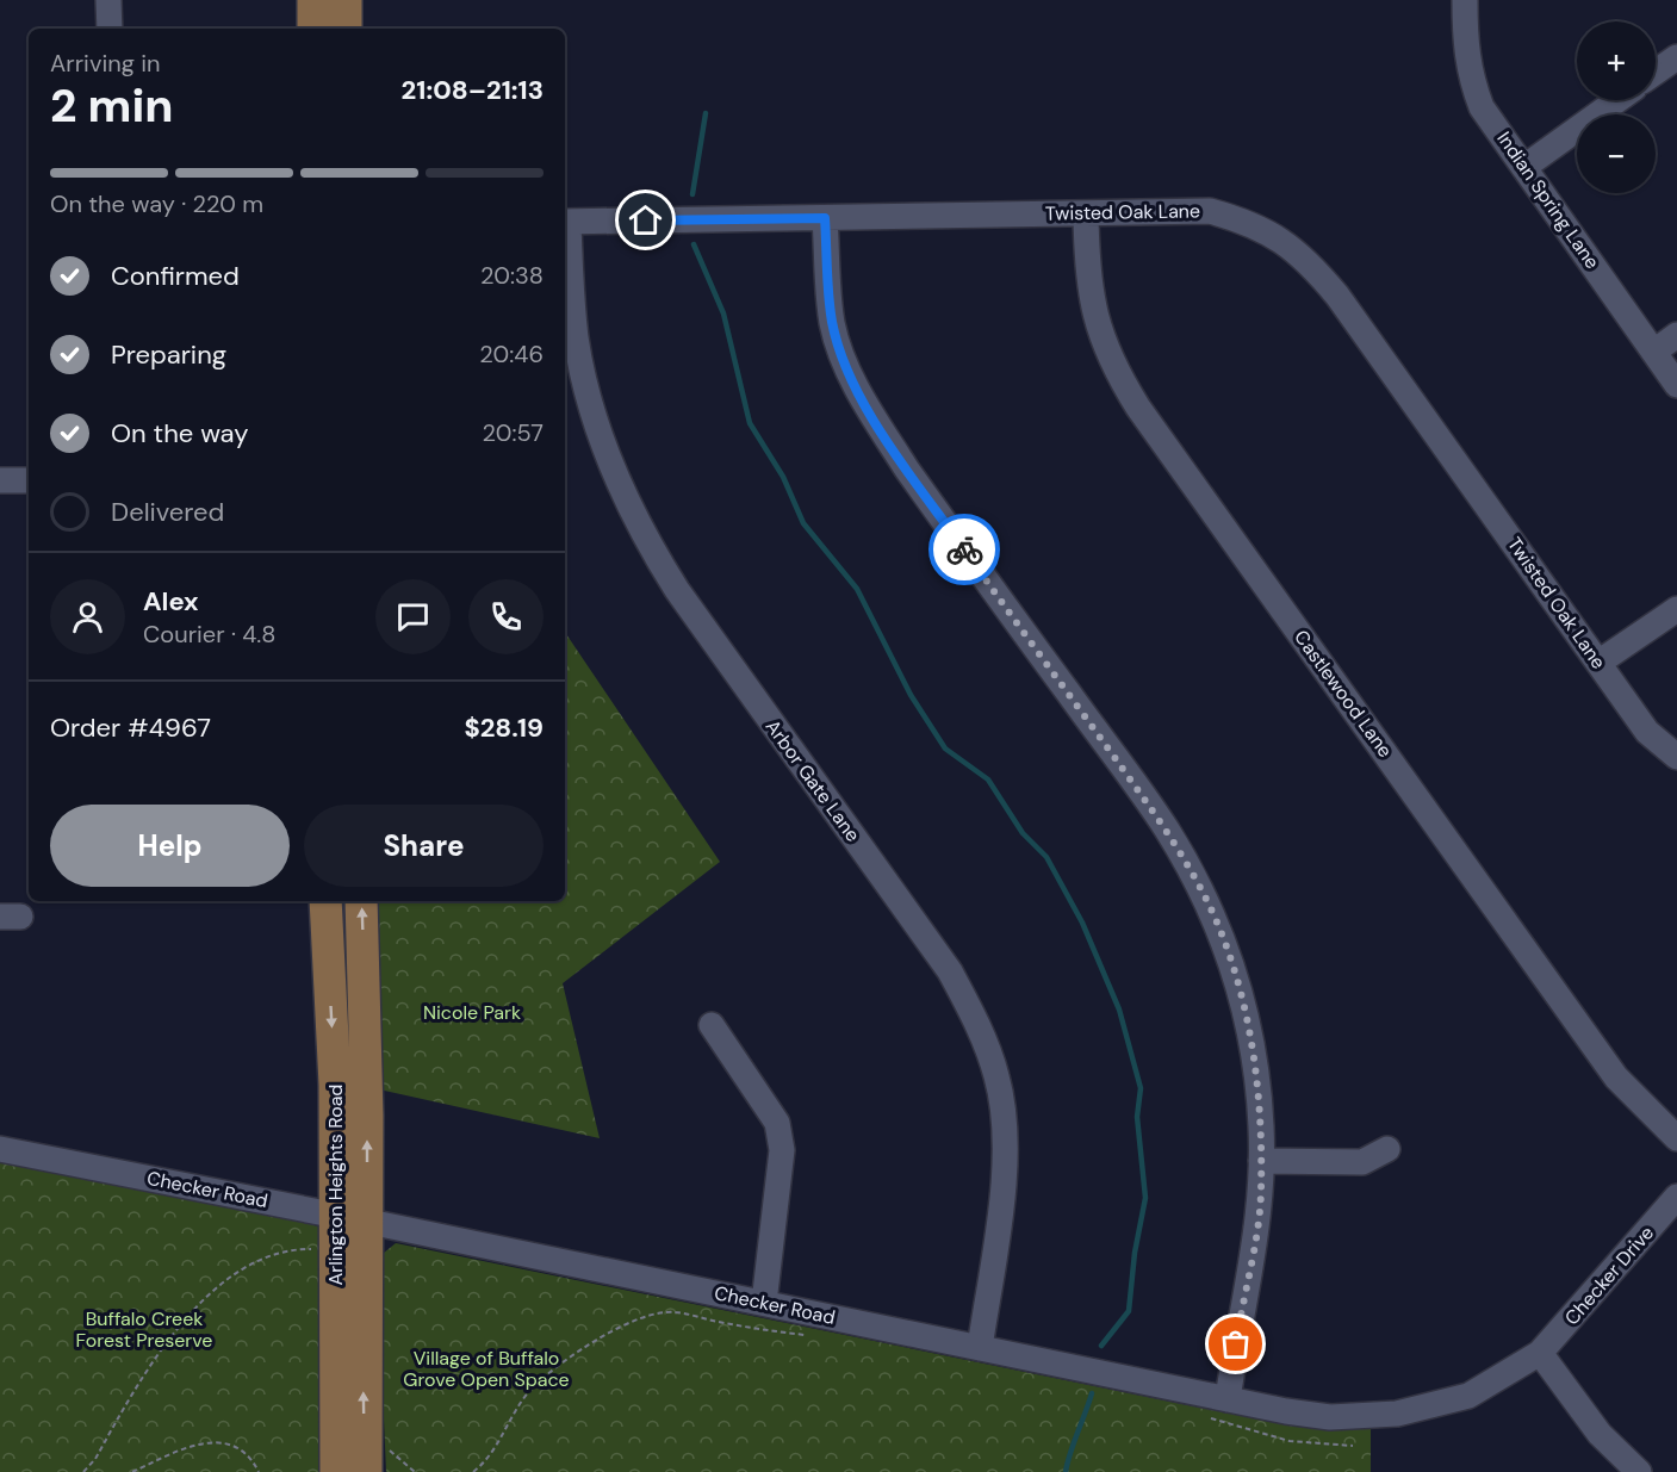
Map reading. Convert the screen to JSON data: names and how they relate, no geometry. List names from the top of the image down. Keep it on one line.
{"streets":{"main road":["Arlington Heights Road"],"street":["Indian Spring Lane","Twisted Oak Lane","Castlewood Lane","Arbor Gate Lane","Checker Road","Checker Drive"]},"crossings":[["Twisted Oak Lane","Castlewood Lane"],["Twisted Oak Lane","Arbor Gate Lane"],["Arbor Gate Lane","Checker Road"],["Arlington Heights Road","Checker Road"],["Checker Road","Checker Drive"]],"parks":["Nicole Park","Buffalo Creek Forest Preserve","Village of Buffalo Grove Open Space"],"page":{"map_buttons":["+","−"],"heading":["2 min","Arriving in","21:08–21:13"],"panel":["Alex","Courier · 4.8","Order #4967","$28.19"],"bar":"On the way · 220 m","list":[["Confirmed","20:38"],["Preparing","20:46"],["On the way","20:57"],"Delivered"],"buttons":["Help","Share"]}}
